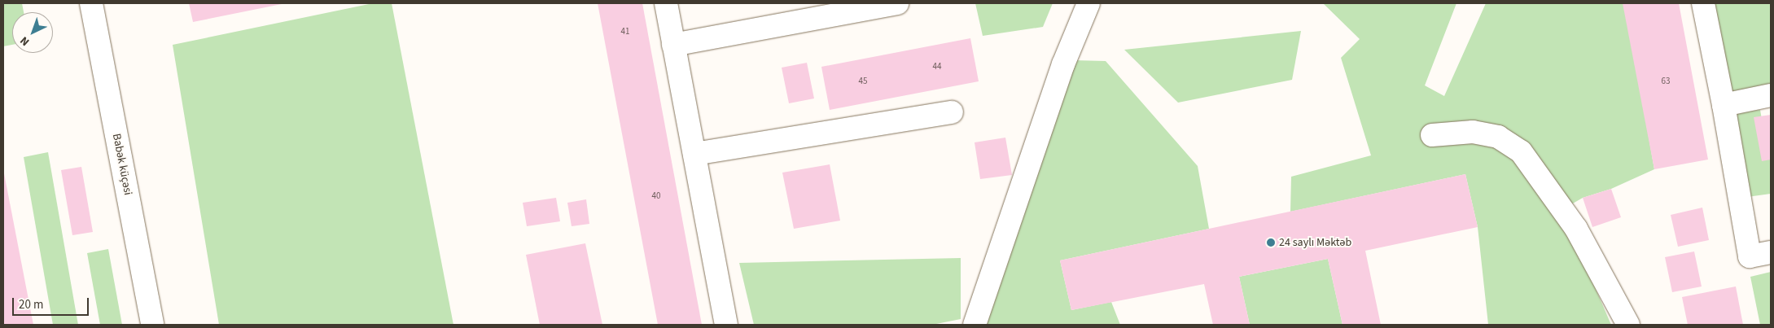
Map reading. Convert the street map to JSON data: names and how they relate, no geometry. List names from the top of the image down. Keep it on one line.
{"streets":{"street":["Babək küçəsi"]},"places":["24 saylı Məktəb"],"house_numbers":["41","44","45","63","40"],"scale_bar":"20 m","north":"bottom left"}
